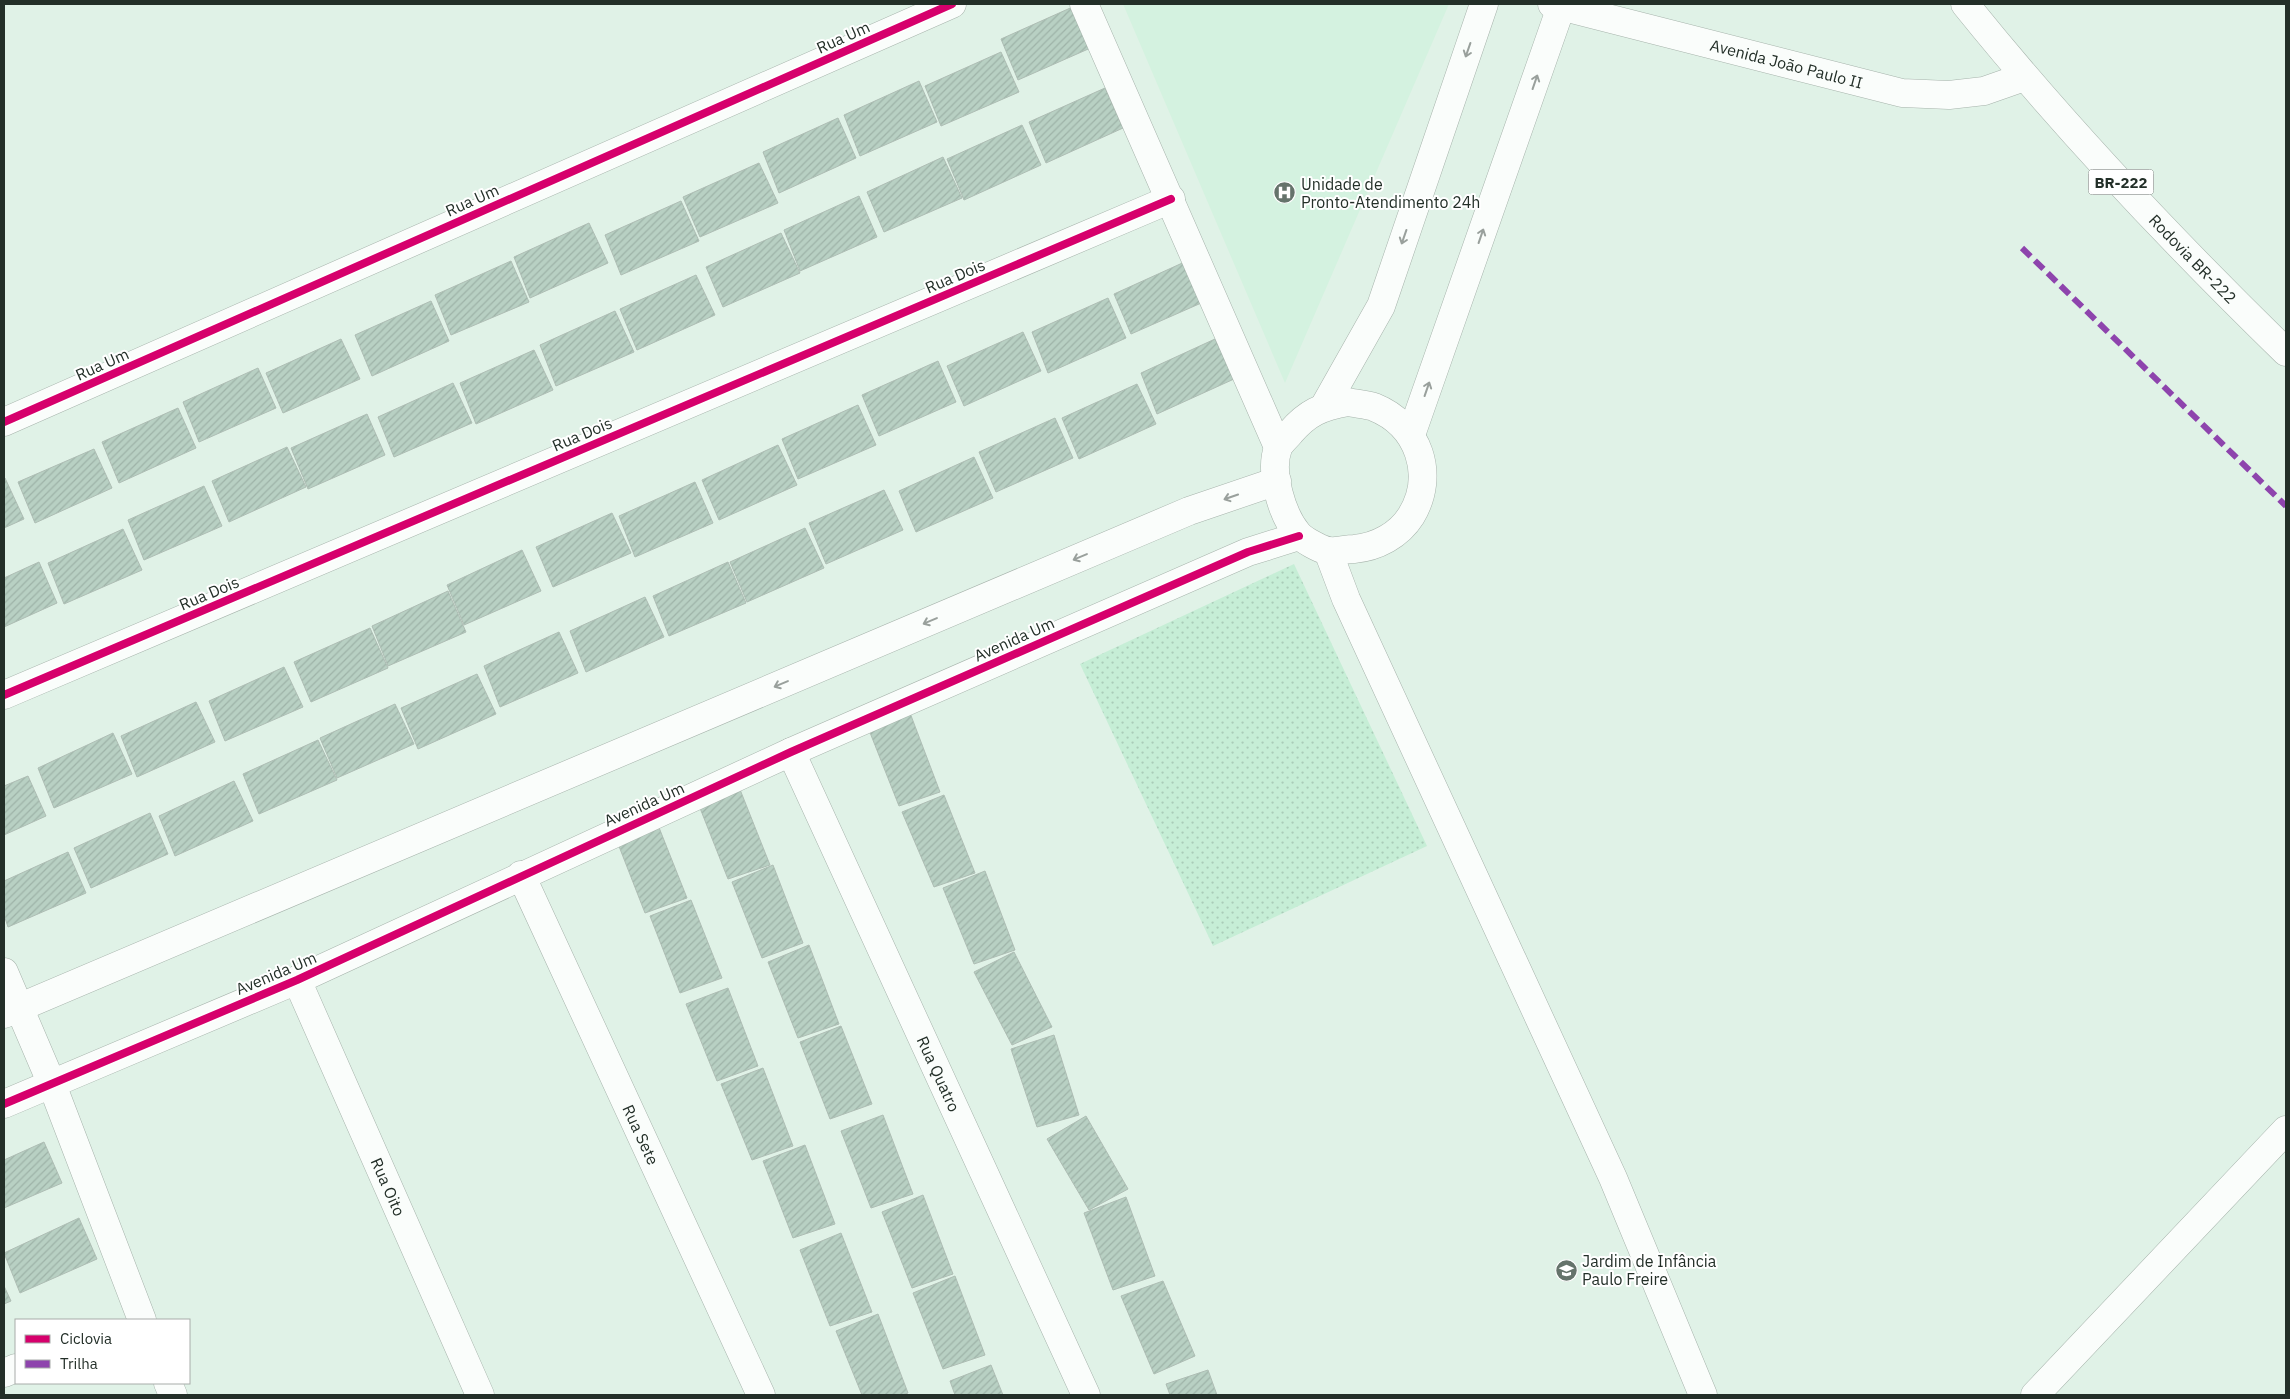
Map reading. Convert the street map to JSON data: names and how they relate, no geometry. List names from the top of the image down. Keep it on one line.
{"streets":{"main road":["Rua Um","Avenida João Paulo II","BR-222","Rodovia BR-222","Rua Dois","Avenida Um","Rua Quatro","Rua Sete","Rua Oito"]},"crossings":[["Avenida João Paulo II","Rodovia BR-222"],["Avenida Um","Rua Quatro"],["Avenida Um","Rua Sete"],["Avenida Um","Rua Oito"]],"places":{"hospital":["Unidade de Pronto-Atendimento 24h"],"school or university":["Jardim de Infância Paulo Freire"]},"legend":["Ciclovia","Trilha"]}
